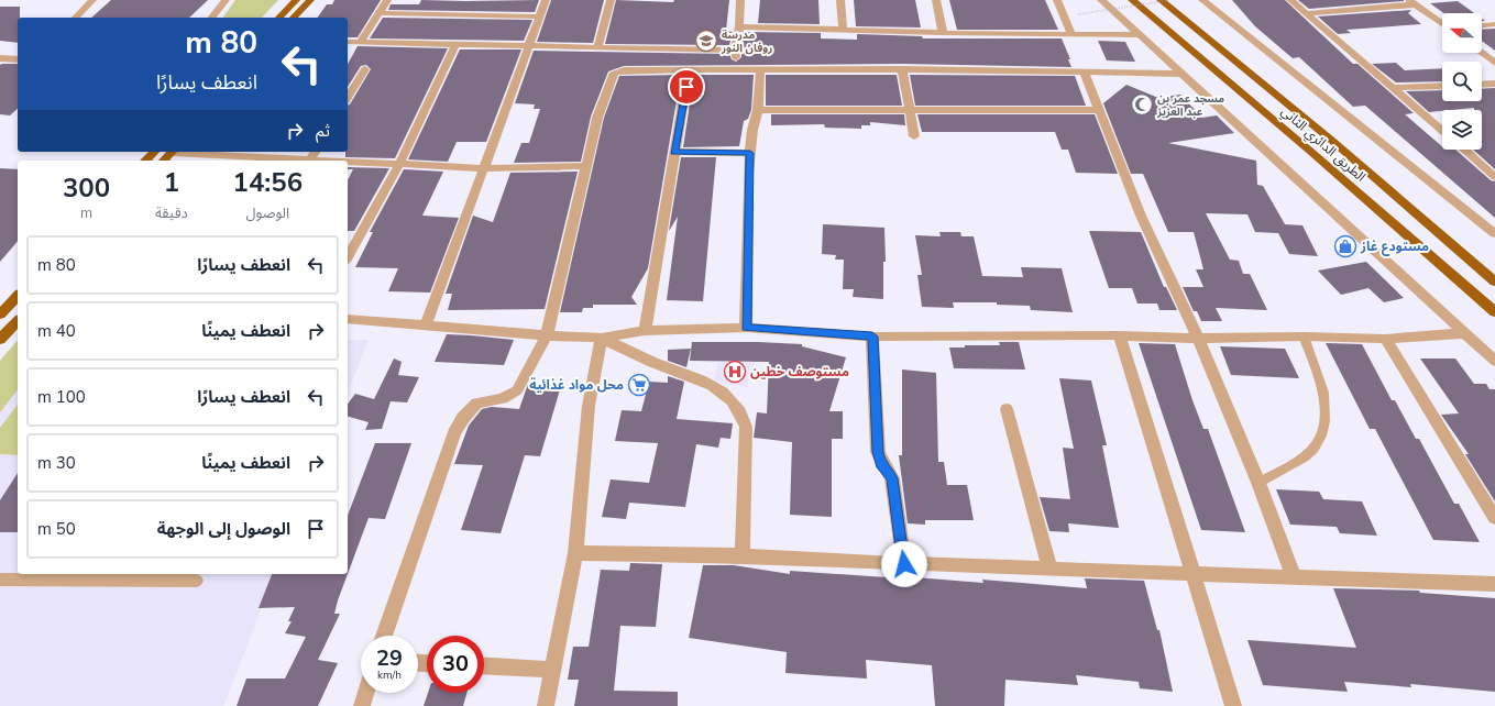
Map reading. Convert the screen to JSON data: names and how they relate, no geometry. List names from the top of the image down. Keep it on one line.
{"streets":{"highway":["الطريق الدائري الثاني"]},"places":{"school or university":["مدرسة روفان النور"],"mosque":["مسجد عمر بن عبد العزيز"],"shop":["مستودع غاز"],"hospital":["مستوصف خطين"],"supermarket":["محل مواد غذائية"]},"north":"left","page":{"turn":["80 m","انعطف يسارًا"],"then":"ثم","eta":["14:56","الوصول","1","دقيقة","300","m"],"list":[{"name":"انعطف يسارًا","value":"80 m"},{"name":"انعطف يمينًا","value":"40 m"},{"name":"انعطف يسارًا","value":"100 m"},{"name":"انعطف يمينًا","value":"30 m"},{"name":"الوصول إلى الوجهة","value":"50 m"}],"speed":"29 km/h","limit":"30"}}
